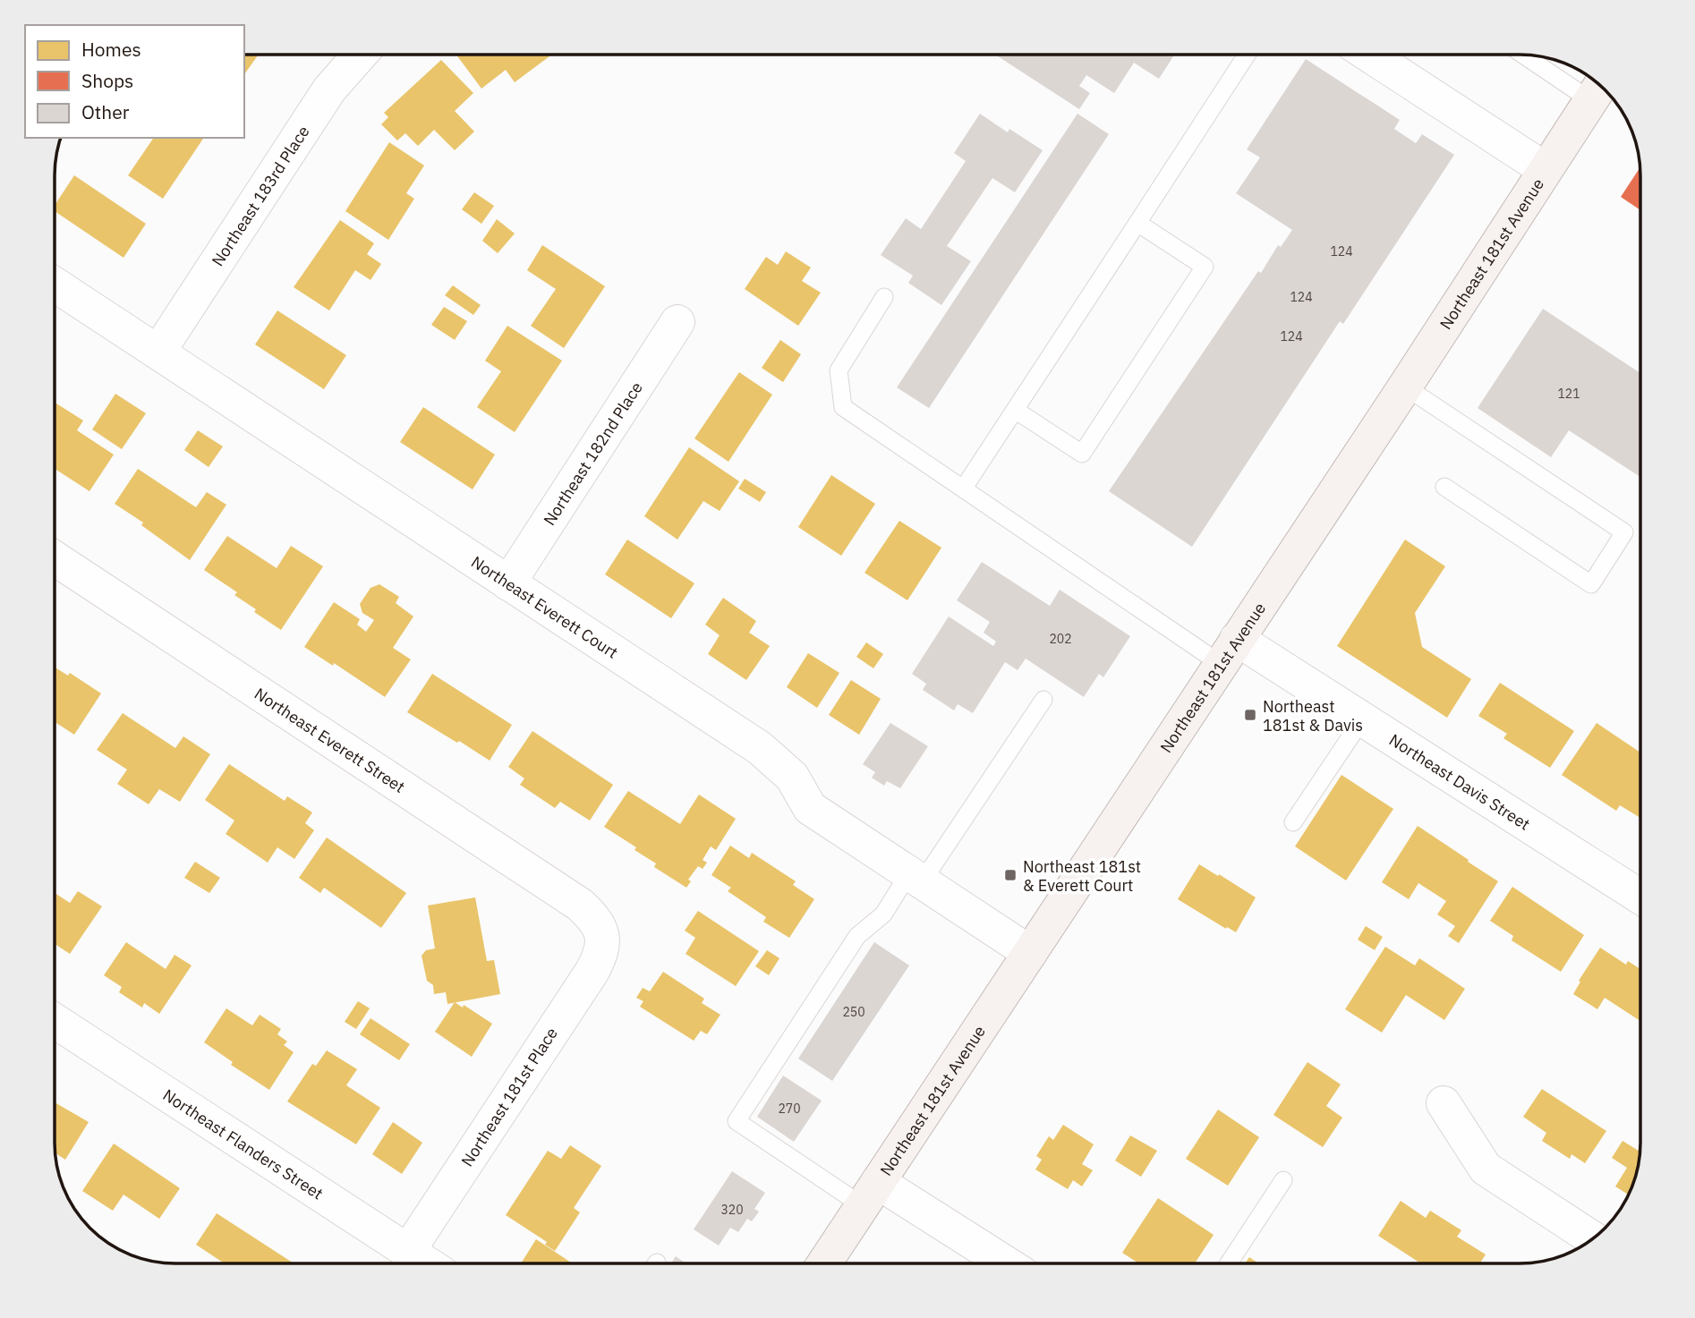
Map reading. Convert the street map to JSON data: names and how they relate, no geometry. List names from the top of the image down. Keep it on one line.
{"streets":{"main road":["Northeast 181st Avenue"],"street":["Northeast 183rd Place","Northeast 182nd Place","Northeast Everett Court","Northeast Everett Street","Northeast Davis Street","Northeast 181st Place","Northeast Flanders Street"]},"crossings":[["Northeast 183rd Place","Northeast Everett Court"],["Northeast 181st Avenue","Northeast Everett Court"],["Northeast 181st Avenue","Northeast Davis Street"],["Northeast 182nd Place","Northeast Everett Court"],["Northeast Everett Street","Northeast 181st Place"],["Northeast 181st Place","Northeast Flanders Street"]],"places":{"transit":["Northeast 181st & Davis","Northeast 181st & Everett Court"]},"house_numbers":["124","124","124","121","202","250","270","320"],"legend":["Homes","Shops","Other"]}
